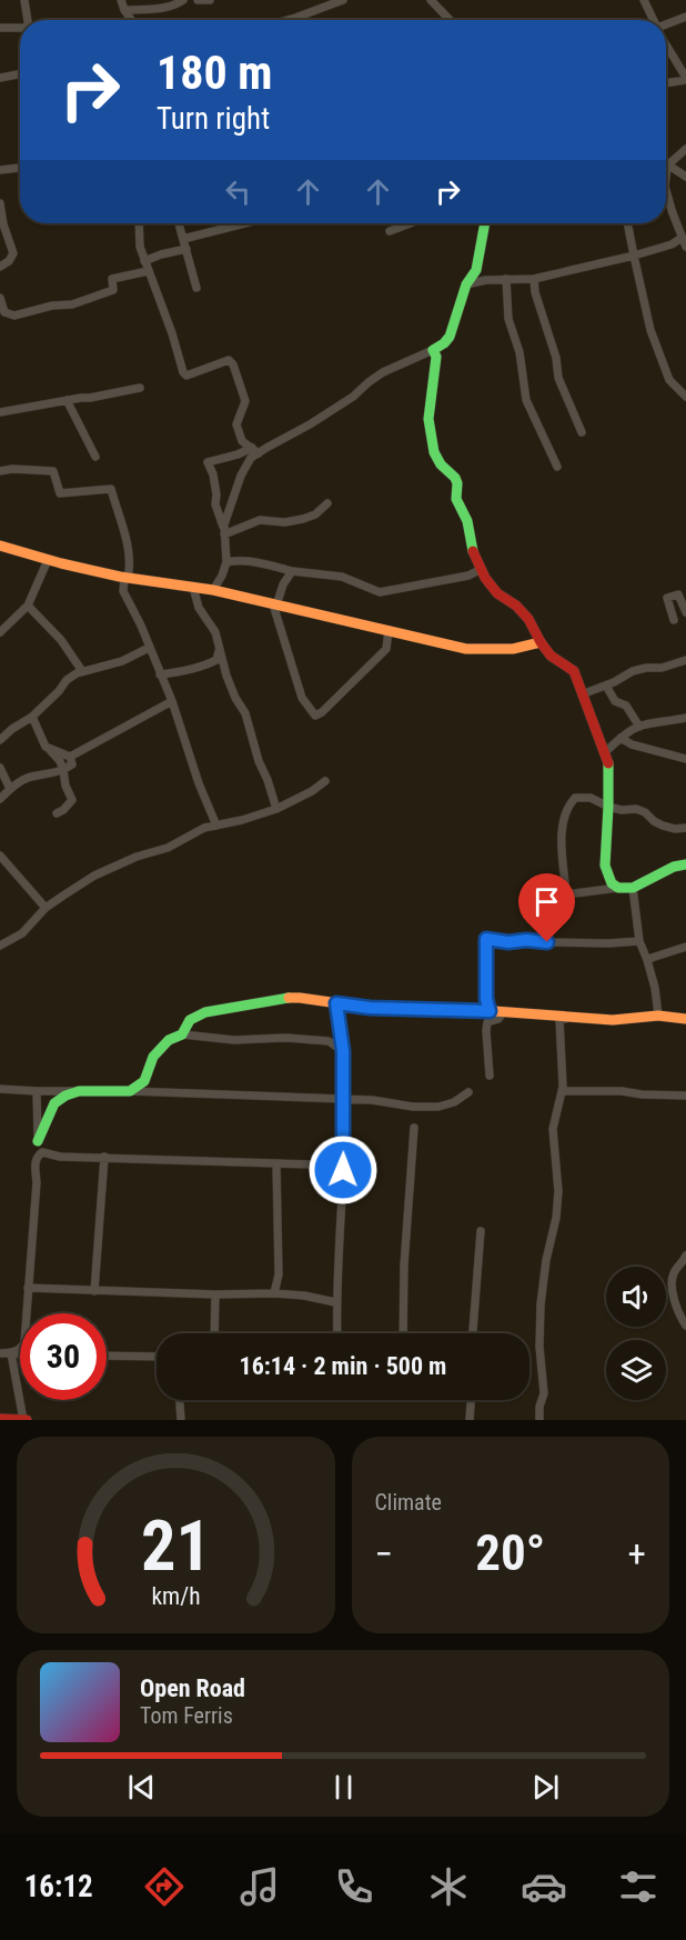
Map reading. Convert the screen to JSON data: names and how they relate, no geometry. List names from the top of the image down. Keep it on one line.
{"page":{"turn":["180 m","Turn right"],"limit":"30","trip":"16:14 · 2 min · 500 m","tile":"Climate","heat":["−","20°","+"],"song":["Open Road","Tom Ferris"],"tabs":"16:12","gauge":["21","km/h"]}}
